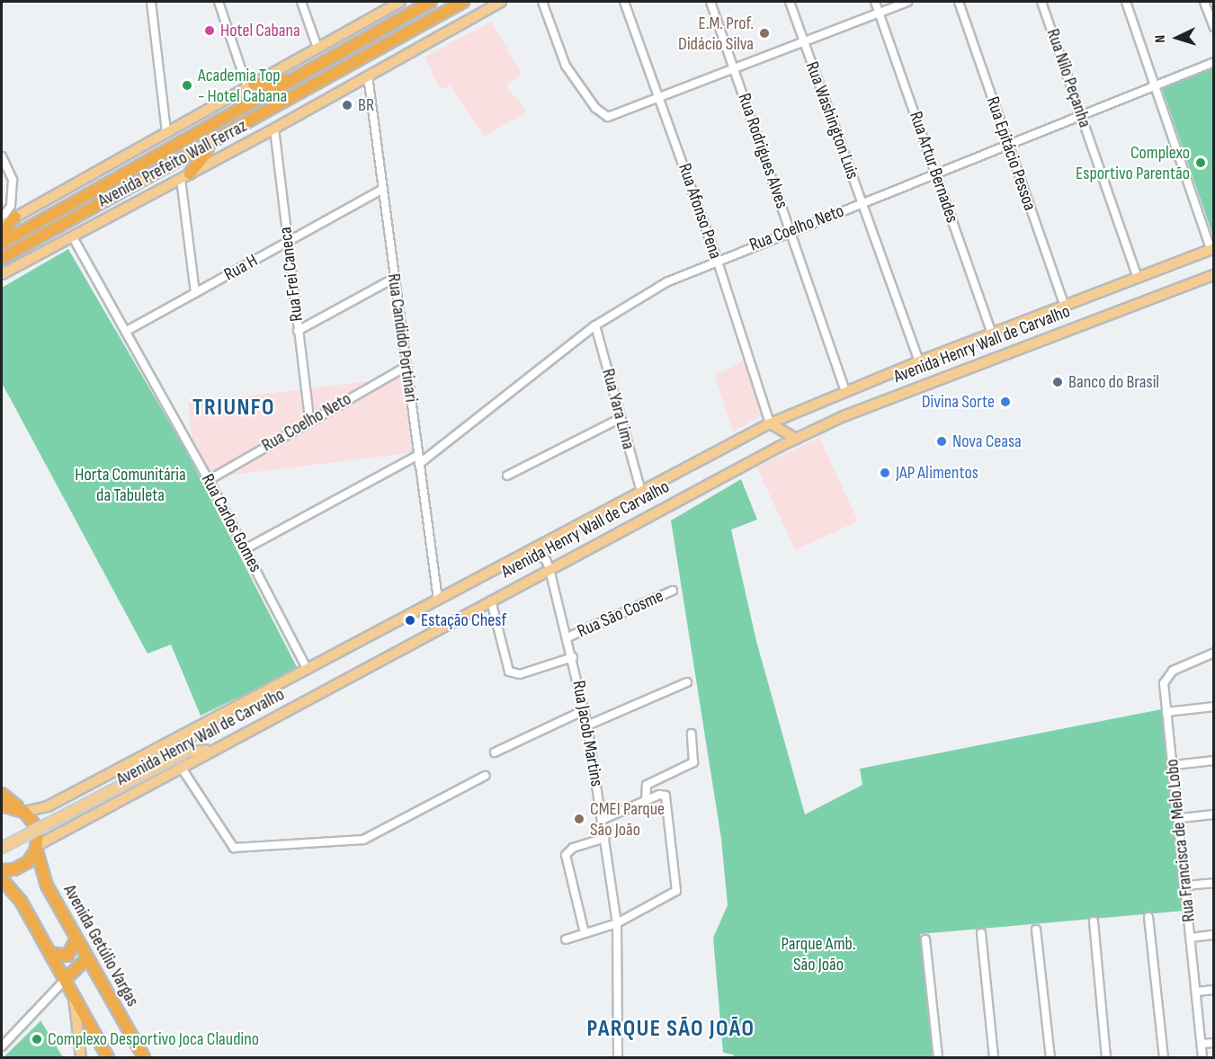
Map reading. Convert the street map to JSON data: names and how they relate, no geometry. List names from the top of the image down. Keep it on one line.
{"streets":{"highway":["Avenida Prefeito Wall Ferraz","Avenida Henry Wall de Carvalho","Avenida Getúlio Vargas"],"street":["Rua Nilo Peçanha","Rua Washington Luis","Rua Rodrigues Alves","Rua Epitácio Pessoa","Rua Artur Bernades","Rua Afonso Pena","Rua Coelho Neto","Rua H","Rua Frei Caneca","Rua Candido Portinari","Rua Yara Lima","Rua Carlos Gomes","Rua São Cosme","Rua Jacob Martins","Rua Francisca de Melo Lobo"]},"crossings":[["Rua Nilo Peçanha","Rua Coelho Neto"],["Rua Nilo Peçanha","Avenida Henry Wall de Carvalho"],["Rua Washington Luis","Rua Coelho Neto"],["Rua Washington Luis","Avenida Henry Wall de Carvalho"],["Rua Rodrigues Alves","Rua Coelho Neto"],["Rua Rodrigues Alves","Avenida Henry Wall de Carvalho"],["Rua Epitácio Pessoa","Rua Coelho Neto"],["Rua Epitácio Pessoa","Avenida Henry Wall de Carvalho"],["Avenida Prefeito Wall Ferraz","Rua Frei Caneca"],["Avenida Prefeito Wall Ferraz","Rua Candido Portinari"],["Avenida Prefeito Wall Ferraz","Rua Carlos Gomes"],["Rua Artur Bernades","Rua Coelho Neto"],["Rua Artur Bernades","Avenida Henry Wall de Carvalho"],["Rua Afonso Pena","Rua Coelho Neto"],["Rua Afonso Pena","Avenida Henry Wall de Carvalho"],["Rua Coelho Neto","Rua Frei Caneca"],["Rua Coelho Neto","Rua Candido Portinari"],["Rua Coelho Neto","Rua Yara Lima"],["Rua Coelho Neto","Rua Carlos Gomes"],["Rua H","Rua Frei Caneca"],["Rua H","Rua Candido Portinari"],["Rua H","Rua Carlos Gomes"],["Rua Candido Portinari","Avenida Henry Wall de Carvalho"],["Avenida Henry Wall de Carvalho","Rua Yara Lima"],["Avenida Henry Wall de Carvalho","Rua Carlos Gomes"],["Avenida Henry Wall de Carvalho","Rua Jacob Martins"],["Avenida Henry Wall de Carvalho","Avenida Getúlio Vargas"],["Rua São Cosme","Rua Jacob Martins"]],"districts":["TRIUNFO","PARQUE SÃO JOÃO"],"parks":["Horta Comunitária da Tabuleta","Parque Amb. São João"],"places":["Hotel Cabana","E.M. Prof. Didácio Silva","Academia Top - Hotel Cabana","BR","Complexo Esportivo Parentão","Banco do Brasil","Divina Sorte","Nova Ceasa","JAP Alimentos","Estação Chesf","CMEI Parque São João","Complexo Desportivo Joca Claudino"],"north":"left"}
